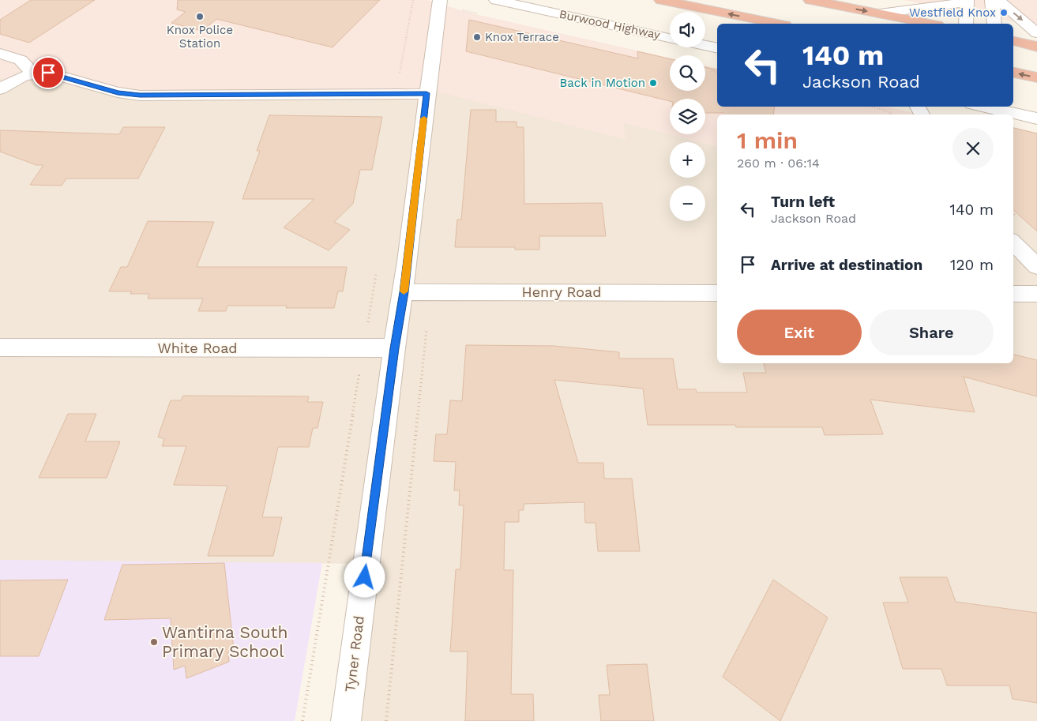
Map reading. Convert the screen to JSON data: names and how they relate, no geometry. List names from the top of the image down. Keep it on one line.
{"streets":{"street":["Burwood Highway","Henry Road","White Road","Tyner Road"]},"crossings":[["Henry Road","Tyner Road"],["White Road","Tyner Road"]],"places":["Westfield Knox","Knox Police Station","Knox Terrace","Back in Motion","Wantirna South Primary School"],"page":{"map_buttons":["+","−"],"turn":["140 m","Jackson Road"],"heading":["1 min","260 m · 06:14"],"list":[{"name":"Turn left","note":"Jackson Road","value":"140 m"},{"name":"Arrive at destination","value":"120 m"}],"buttons":["Exit","Share"]}}
